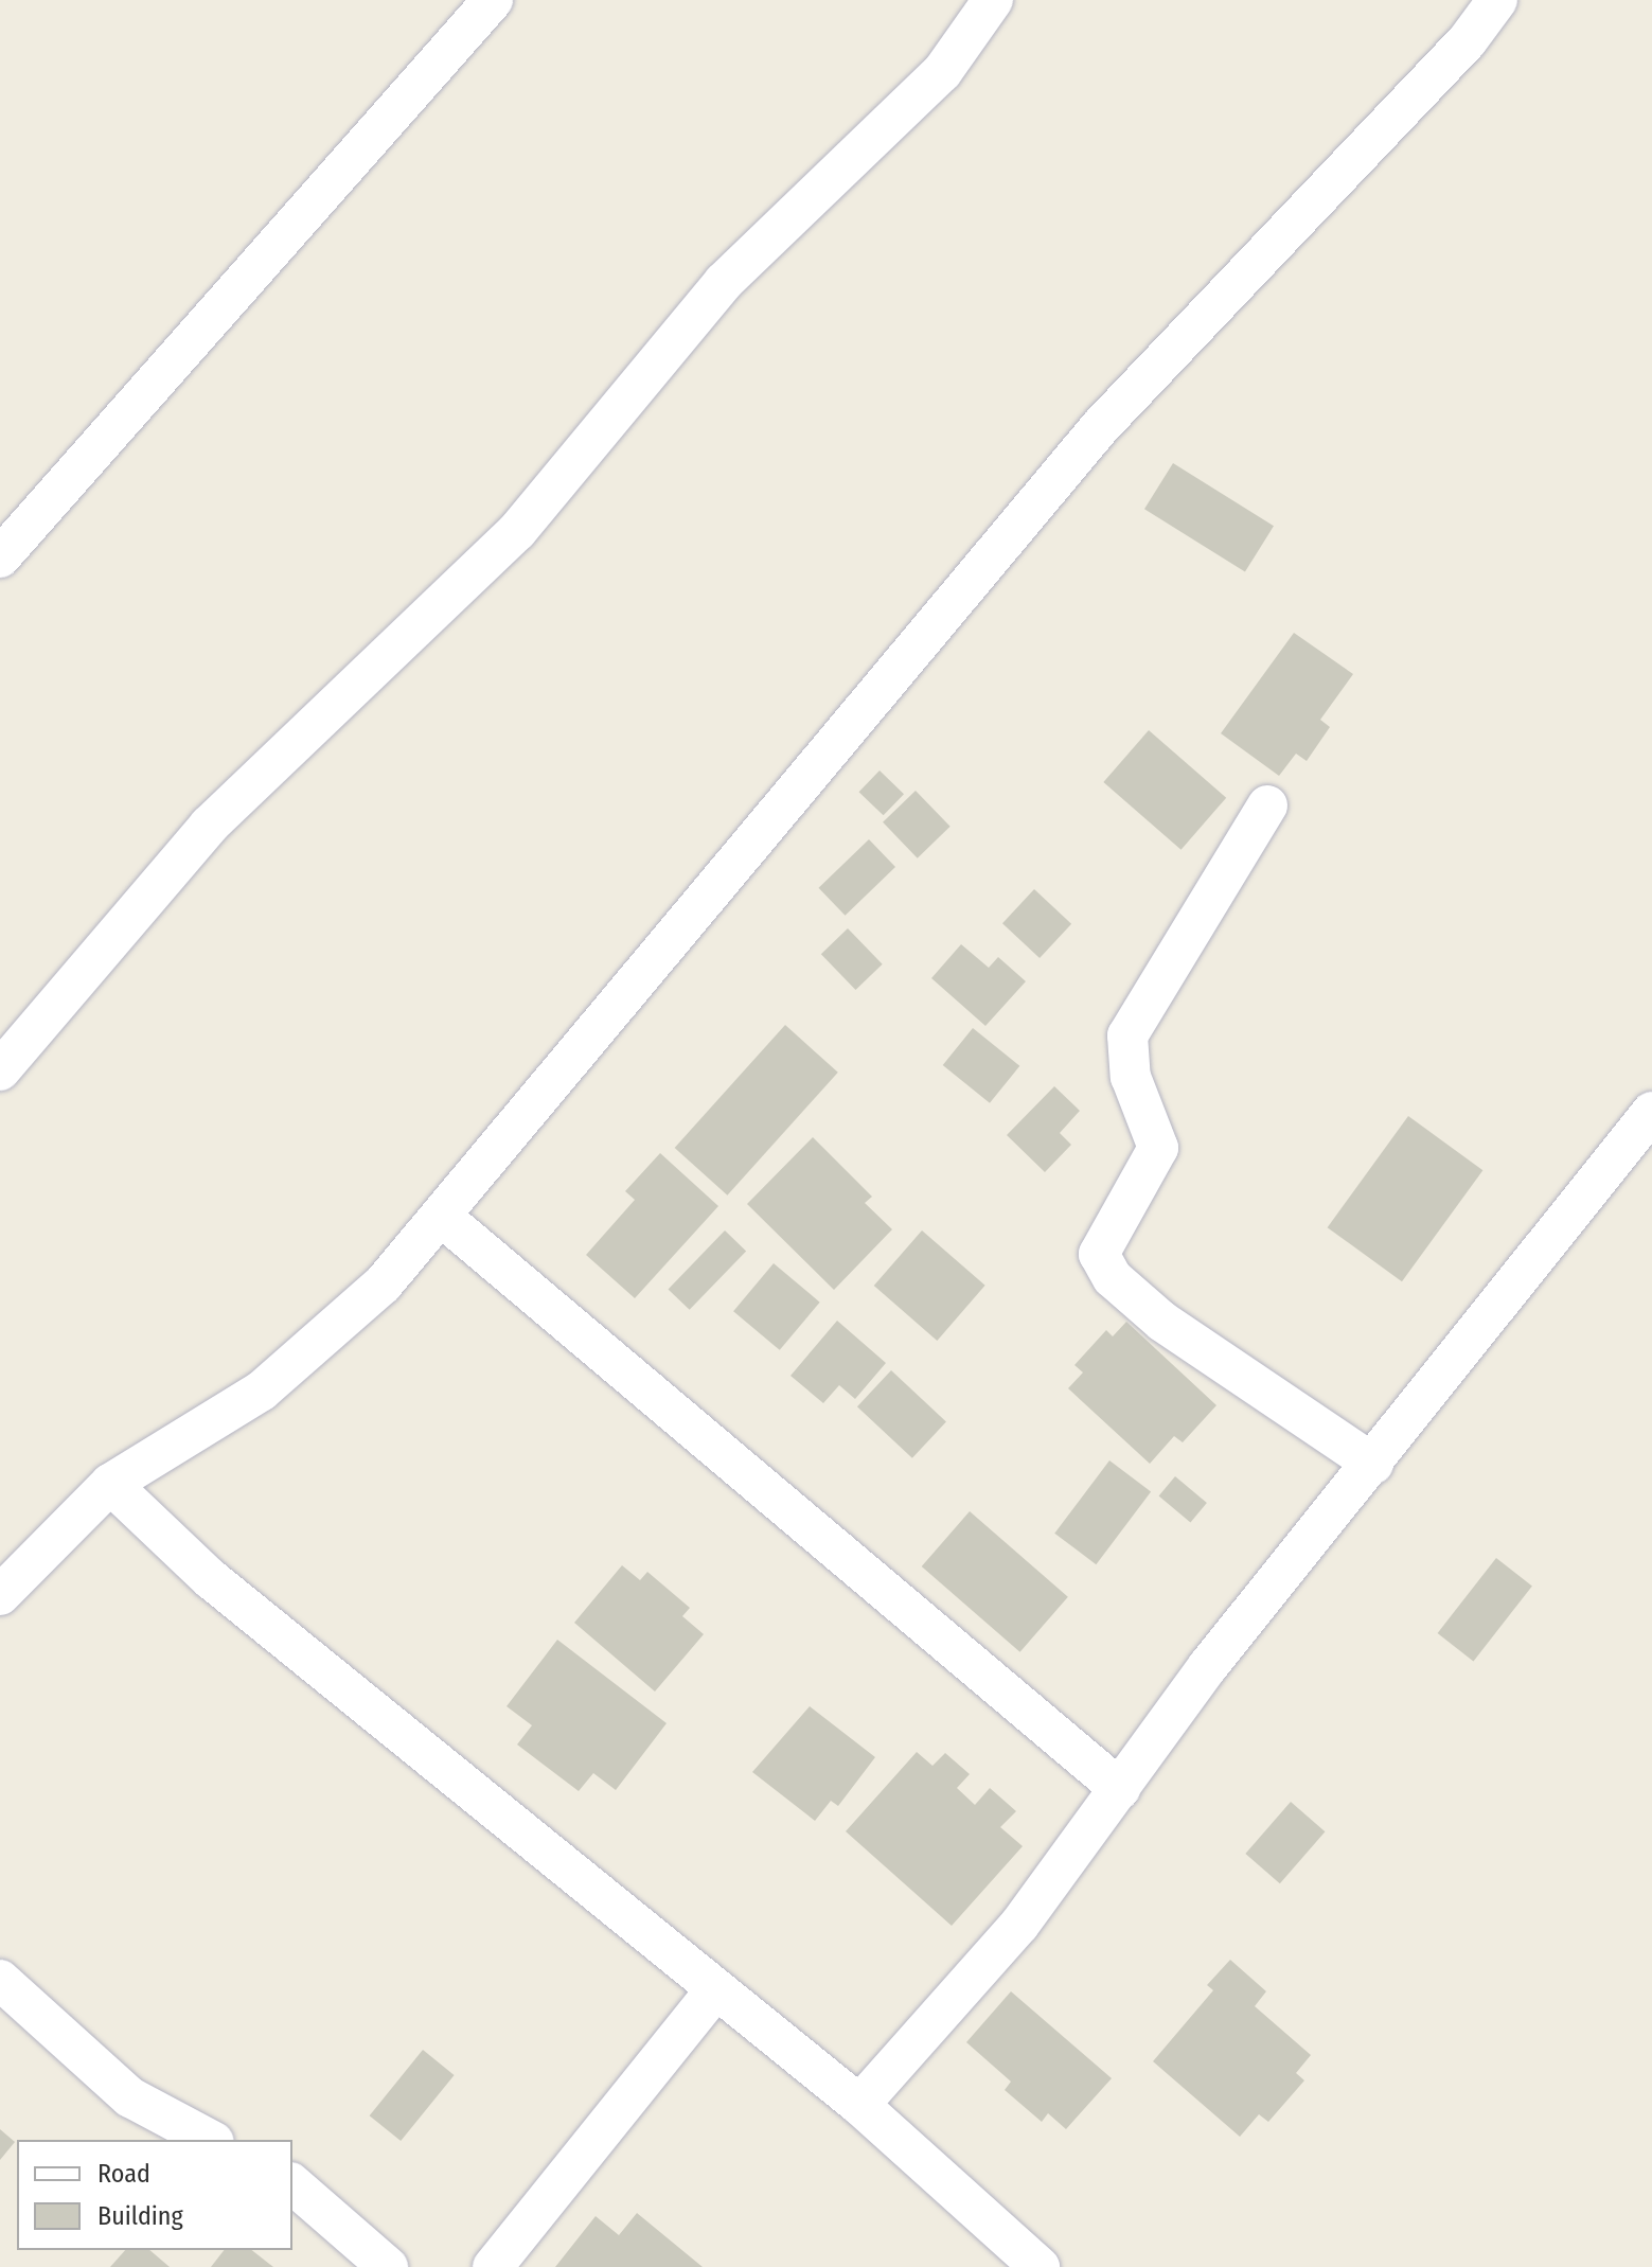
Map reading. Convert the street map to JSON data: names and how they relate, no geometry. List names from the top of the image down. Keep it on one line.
{"legend":["Road","Building"]}
